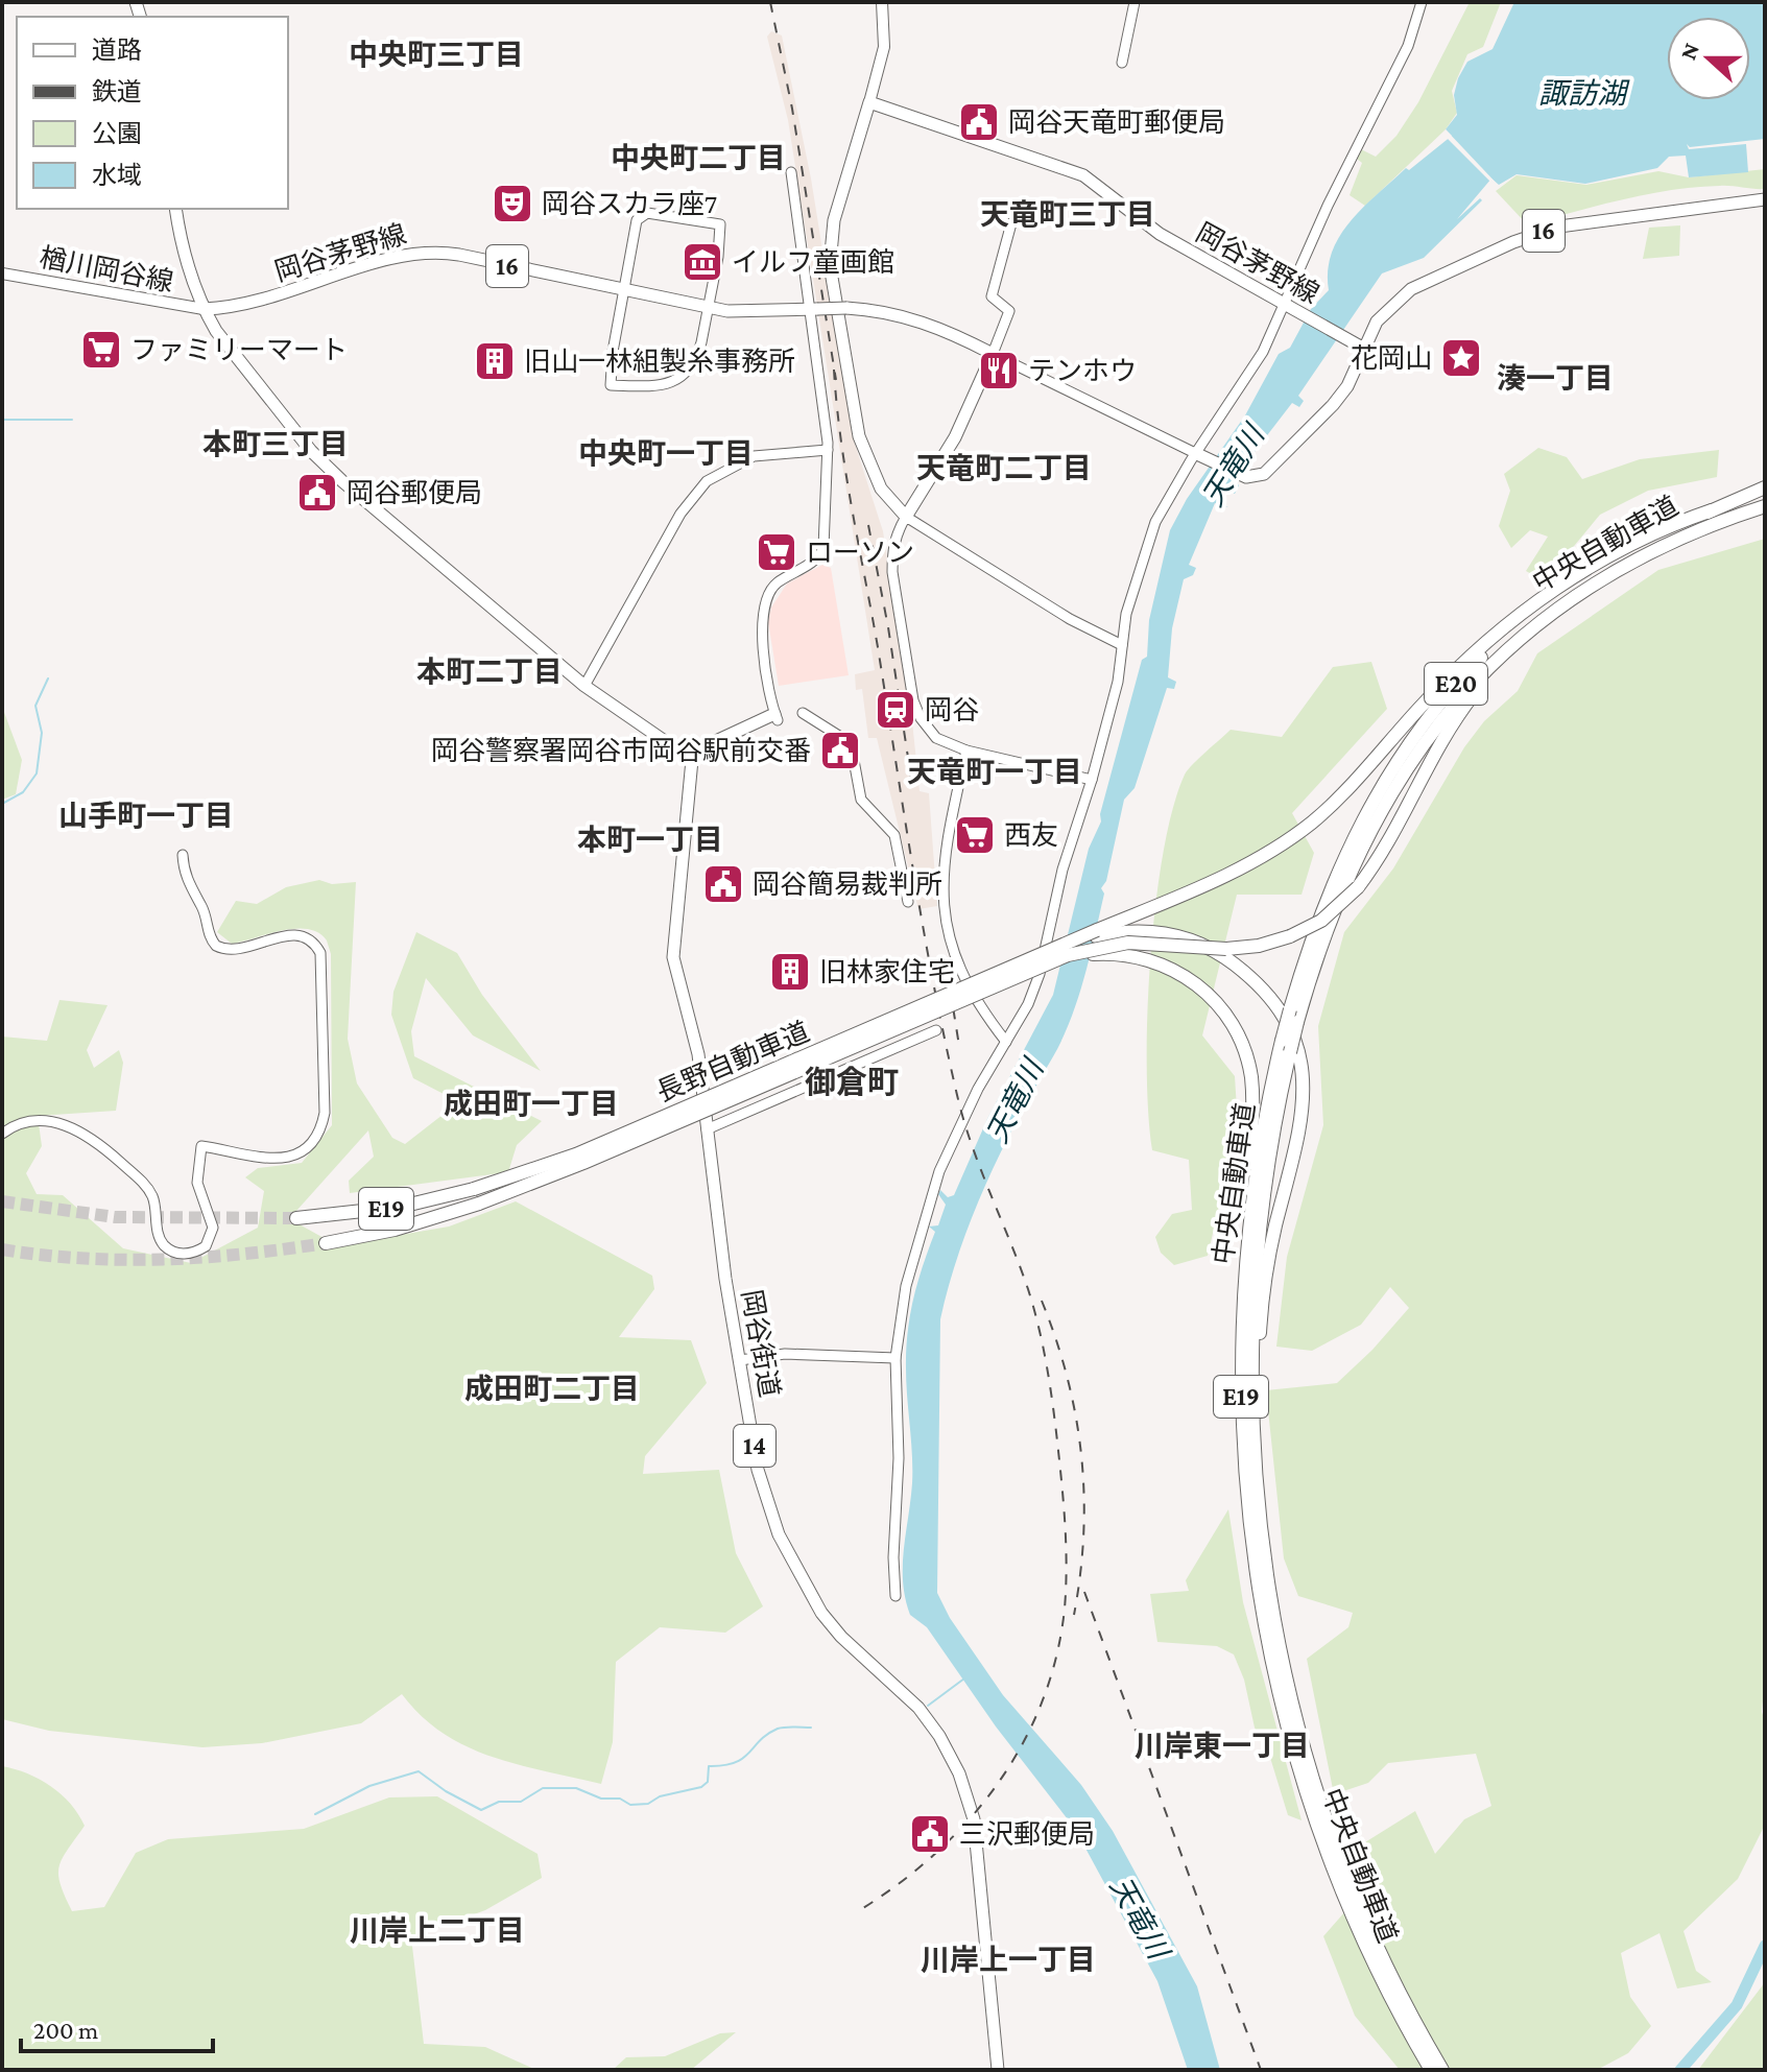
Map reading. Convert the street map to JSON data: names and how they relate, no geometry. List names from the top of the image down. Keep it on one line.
{"streets":{"highway":["中央自動車道","E20","長野自動車道","E19"],"main road":["16","岡谷茅野線","楢川岡谷線","岡谷街道","14"]},"crossings":[["16","岡谷茅野線"],["岡谷茅野線","楢川岡谷線"]],"districts":["中央町三丁目","中央町二丁目","天竜町三丁目","湊一丁目","本町三丁目","中央町一丁目","天竜町二丁目","本町二丁目","天竜町一丁目","山手町一丁目","本町一丁目","御倉町","成田町一丁目","成田町二丁目","川岸東一丁目","川岸上二丁目","川岸上一丁目"],"water":["諏訪湖","天竜川"],"places":{"public building":["岡谷天竜町郵便局","岡谷郵便局","岡谷警察署岡谷市岡谷駅前交番","岡谷簡易裁判所","三沢郵便局"],"theatre":["岡谷スカラ座7"],"museum":["イルフ童画館"],"supermarket":["ファミリーマート","ローソン","西友"],"place":["花岡山"],"building":["旧山一林組製糸事務所","旧林家住宅"],"restaurant":["テンホウ"],"station":["岡谷"]},"legend":["道路","鉄道","公園","水域"],"scale_bar":"200 m","north":"left"}
